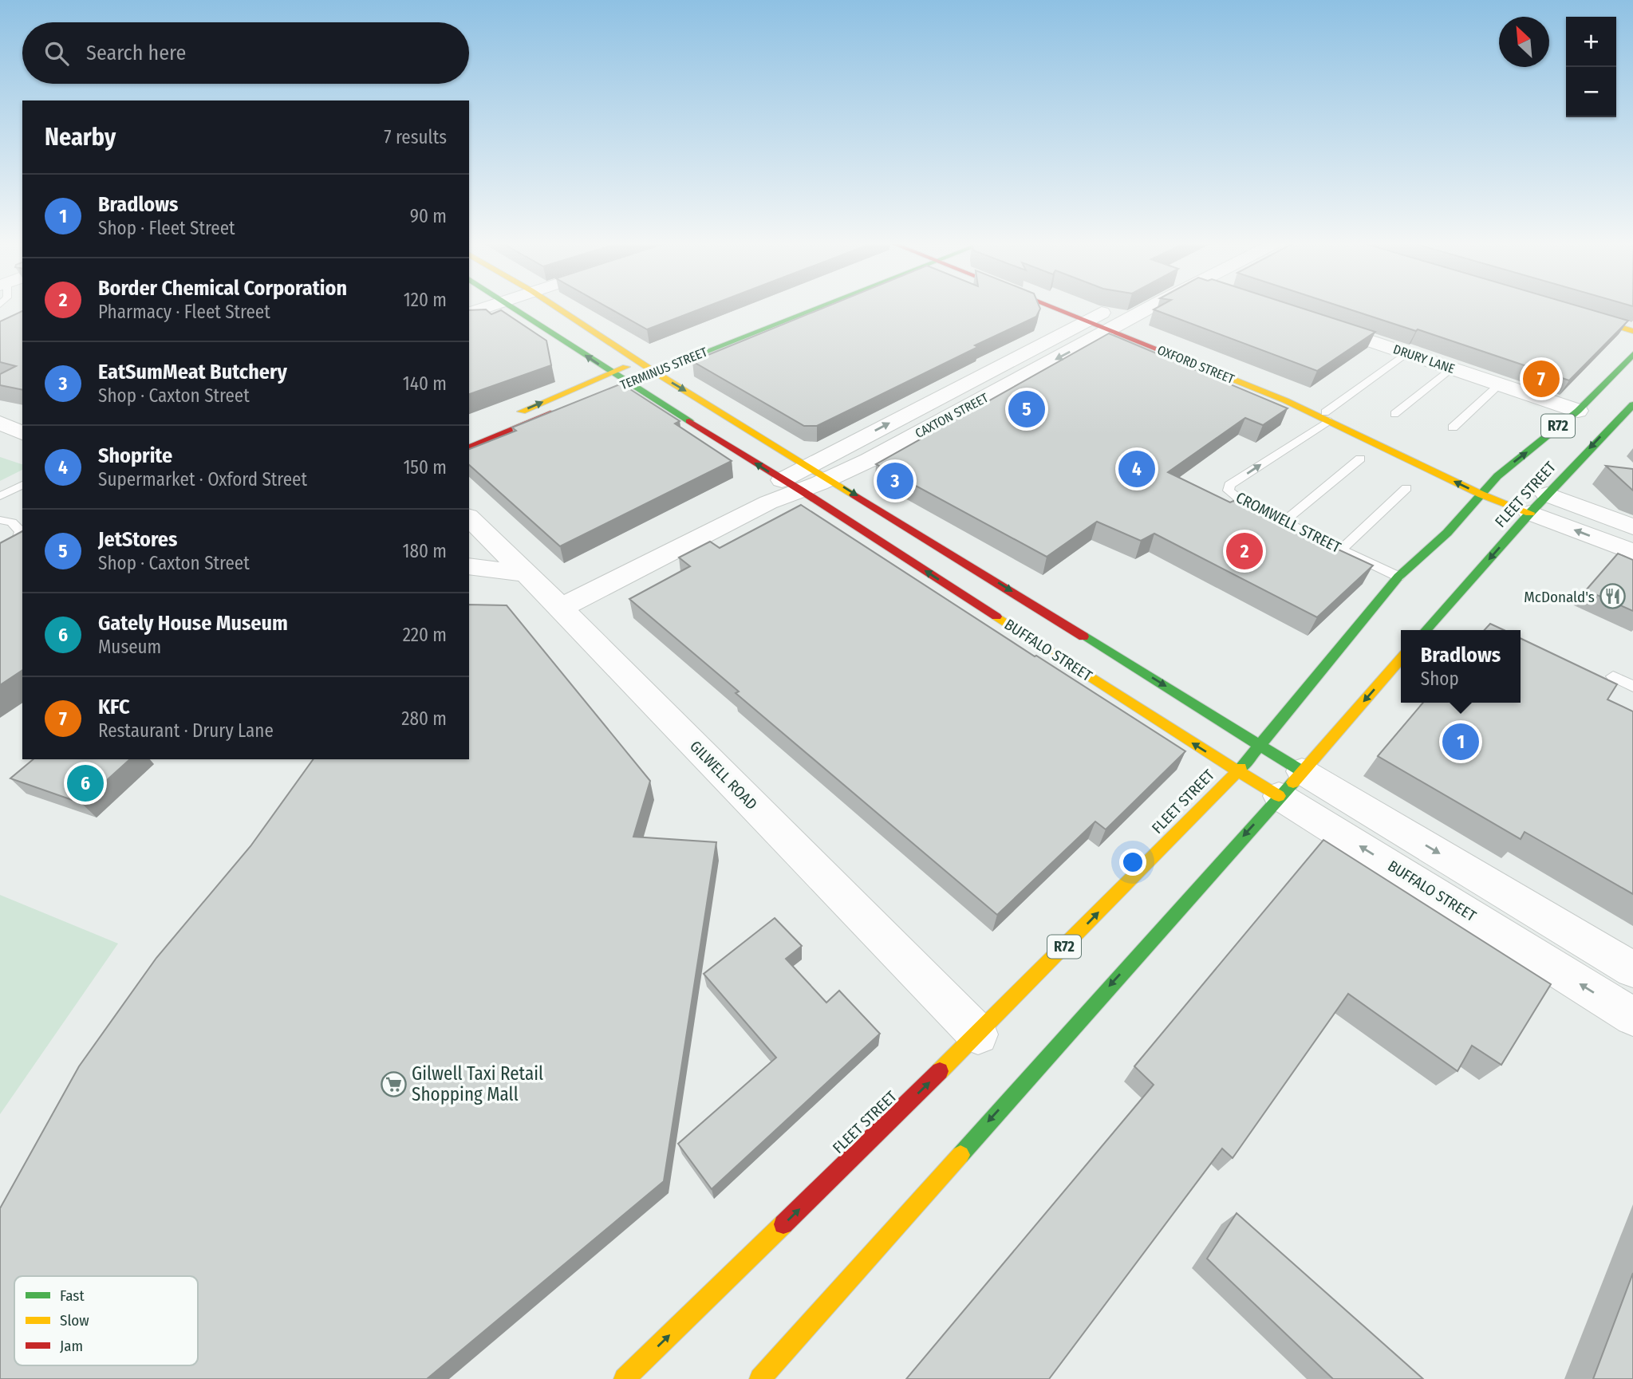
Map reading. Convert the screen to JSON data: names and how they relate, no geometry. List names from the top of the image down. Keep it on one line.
{"streets":{"main road":["OXFORD STREET","TERMINUS STREET","R72","FLEET STREET","BUFFALO STREET"],"street":["DRURY LANE","CAXTON STREET","GILWELL ROAD"],"lane":["CROMWELL STREET"]},"crossings":[["DRURY LANE","FLEET STREET"],["OXFORD STREET","CAXTON STREET"],["OXFORD STREET","FLEET STREET"],["OXFORD STREET","CROMWELL STREET"],["TERMINUS STREET","BUFFALO STREET"],["CAXTON STREET","BUFFALO STREET"],["CAXTON STREET","GILWELL ROAD"],["FLEET STREET","CROMWELL STREET"],["FLEET STREET","BUFFALO STREET"],["FLEET STREET","GILWELL ROAD"]],"one_way":["OXFORD STREET"],"places":{"restaurant":["McDonald's"],"supermarket":["Gilwell Taxi Retail Shopping Mall"]},"legend":["Fast","Slow","Jam"],"north":"top left","page":{"map_buttons":["+","−"],"search":"Search here","heading":["Nearby","7 results"],"list":[{"mark":"1","name":"Bradlows","note":"Shop · Fleet Street","value":"90 m"},{"mark":"2","name":"Border Chemical Corporation","note":"Pharmacy · Fleet Street","value":"120 m"},{"mark":"3","name":"EatSumMeat Butchery","note":"Shop · Caxton Street","value":"140 m"},{"mark":"4","name":"Shoprite","note":"Supermarket · Oxford Street","value":"150 m"},{"mark":"5","name":"JetStores","note":"Shop · Caxton Street","value":"180 m"},{"mark":"6","name":"Gately House Museum","note":"Museum","value":"220 m"},{"mark":"7","name":"KFC","note":"Restaurant · Drury Lane","value":"280 m"}],"pins":["7","5","4","3","2","1","6"],"popup":["Bradlows","Shop"]}}
